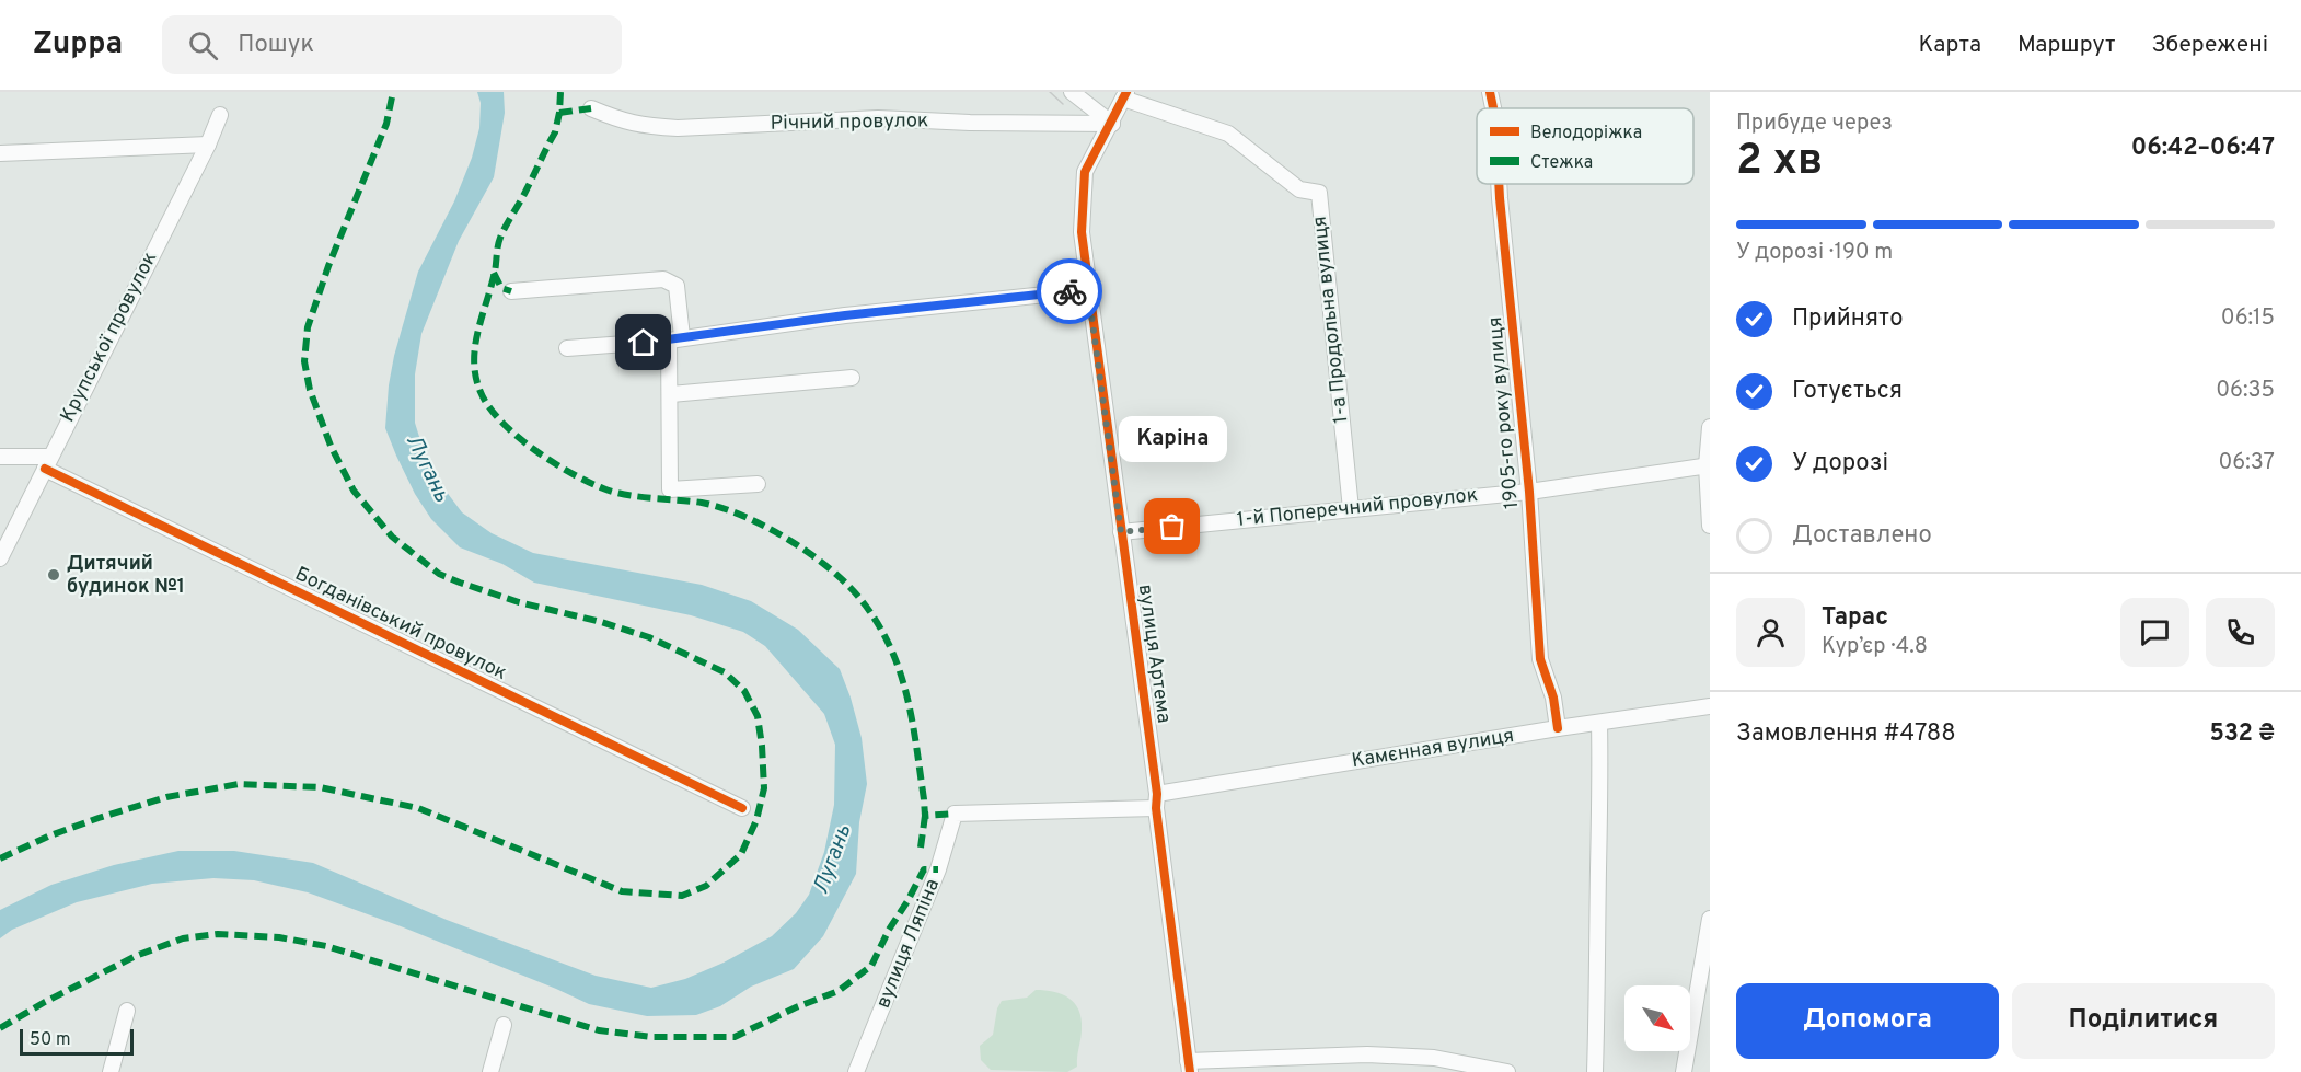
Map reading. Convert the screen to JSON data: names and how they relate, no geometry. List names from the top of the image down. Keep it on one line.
{"streets":{"street":["Річний провулок","1-а Продольна вулиця","Крупської провулок","1905-го року вулиця","1-й Поперечний провулок","Богданівський провулок","вулиця Артема","Камєнная вулиця","вулиця Ляпіна"]},"crossings":[["Річний провулок","вулиця Артема"],["1-а Продольна вулиця","1-й Поперечний провулок"],["1-а Продольна вулиця","вулиця Артема"],["Крупської провулок","Богданівський провулок"],["1905-го року вулиця","1-й Поперечний провулок"],["1905-го року вулиця","Камєнная вулиця"],["1-й Поперечний провулок","вулиця Артема"],["вулиця Артема","Камєнная вулиця"],["Камєнная вулиця","вулиця Ляпіна"]],"water":["Лугань"],"places":["Каріна","Дитячий будинок №1"],"legend":["Велодоріжка","Стежка"],"scale_bar":"50 m","north":"bottom right","page":{"header":"Zuppa","search":"Пошук","nav":["Карта","Маршрут","Збережені"],"heading":["2 хв","Прибуде через","06:42–06:47"],"panel":["Тарас","Кур’єр · 4.8","Замовлення #4788","532 ₴"],"bar":"У дорозі · 190 m","list":[["Прийнято","06:15"],["Готується","06:35"],["У дорозі","06:37"],"Доставлено"],"bubble":"Каріна","buttons":["Допомога","Поділитися"],"scale":"50 m"}}
